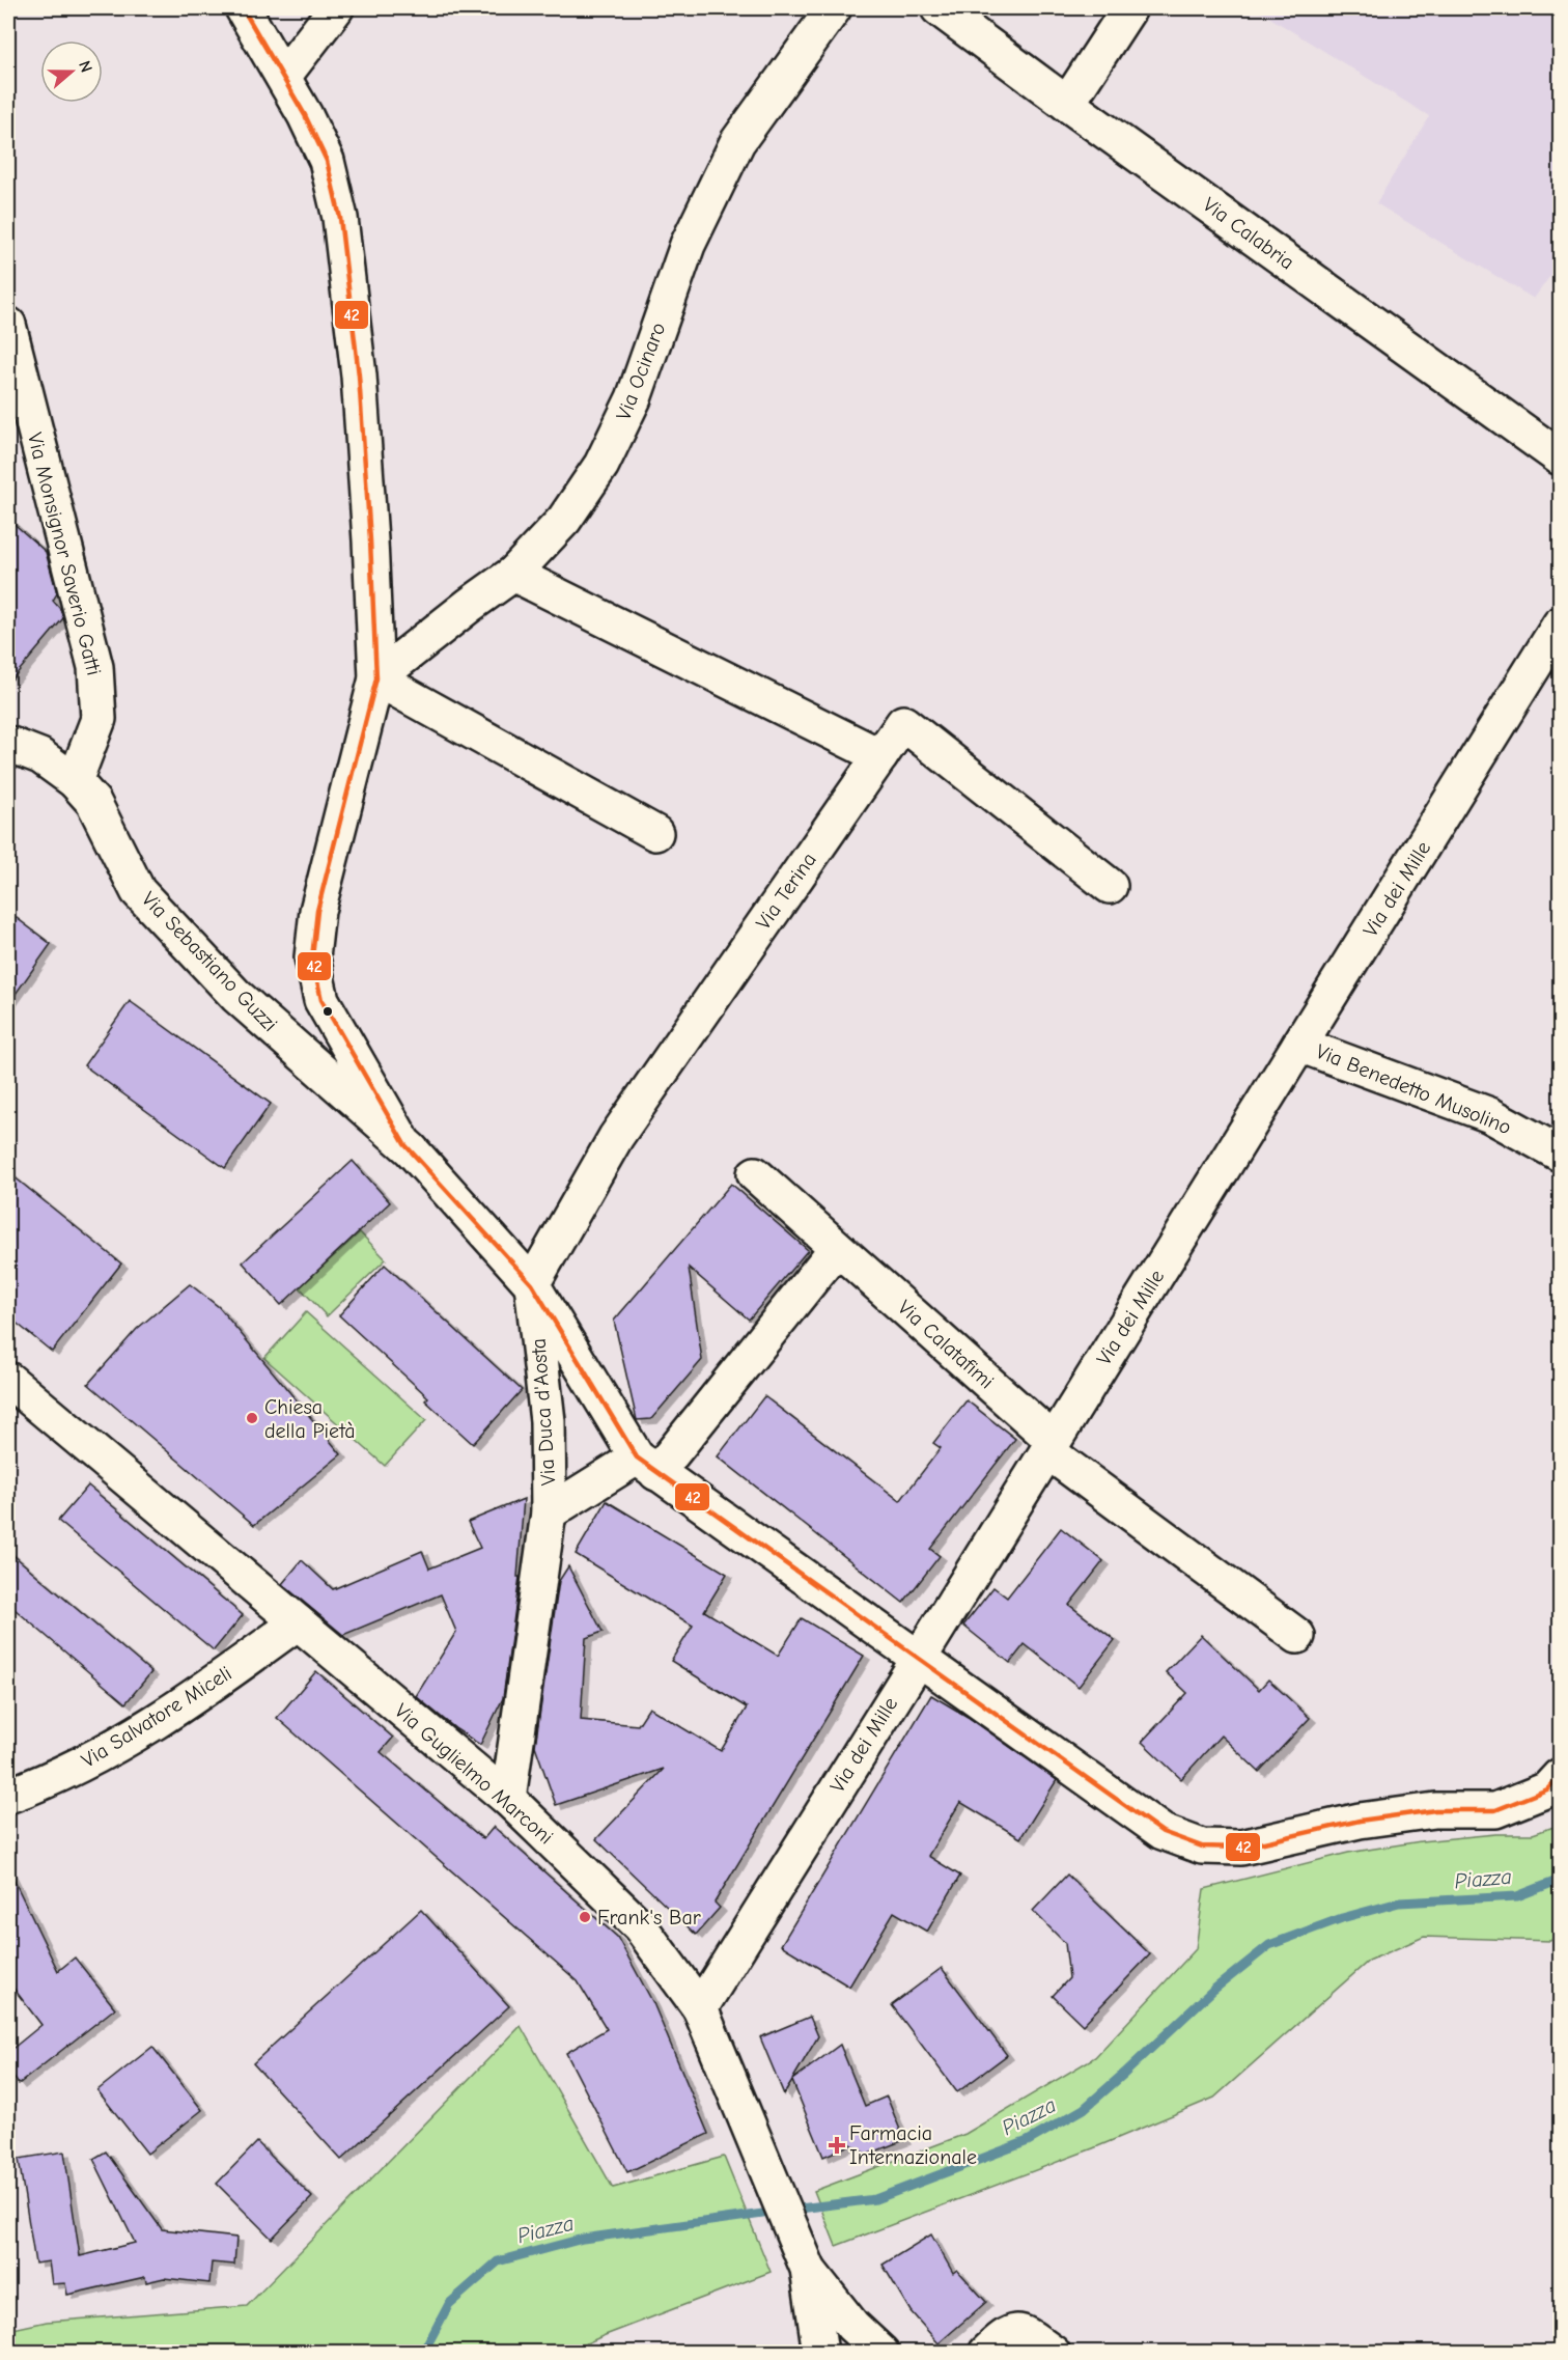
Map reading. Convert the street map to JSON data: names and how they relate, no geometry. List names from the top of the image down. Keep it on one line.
{"streets":{"street":["Via Calabria","Via Ocinaro","Via Monsignor Saverio Gatti","Via dei Mille","Via Terina","Via Sebastiano Guzzi","Via Benedetto Musolino","Via Calatafimi","Via Duca d'Aosta","Via Salvatore Miceli","Via Guglielmo Marconi"]},"crossings":[["Via Monsignor Saverio Gatti","Via Sebastiano Guzzi"],["Via dei Mille","Via Benedetto Musolino"],["Via dei Mille","Via Calatafimi"],["Via dei Mille","Via Guglielmo Marconi"],["Via Terina","Via Duca d'Aosta"],["Via Duca d'Aosta","Via Guglielmo Marconi"],["Via Salvatore Miceli","Via Guglielmo Marconi"]],"water":["Piazza"],"places":{"other":["Chiesa della Pietà","Frank's Bar"],"health":["Farmacia Internazionale"]},"lines":["transit line 42"],"north":"right"}
